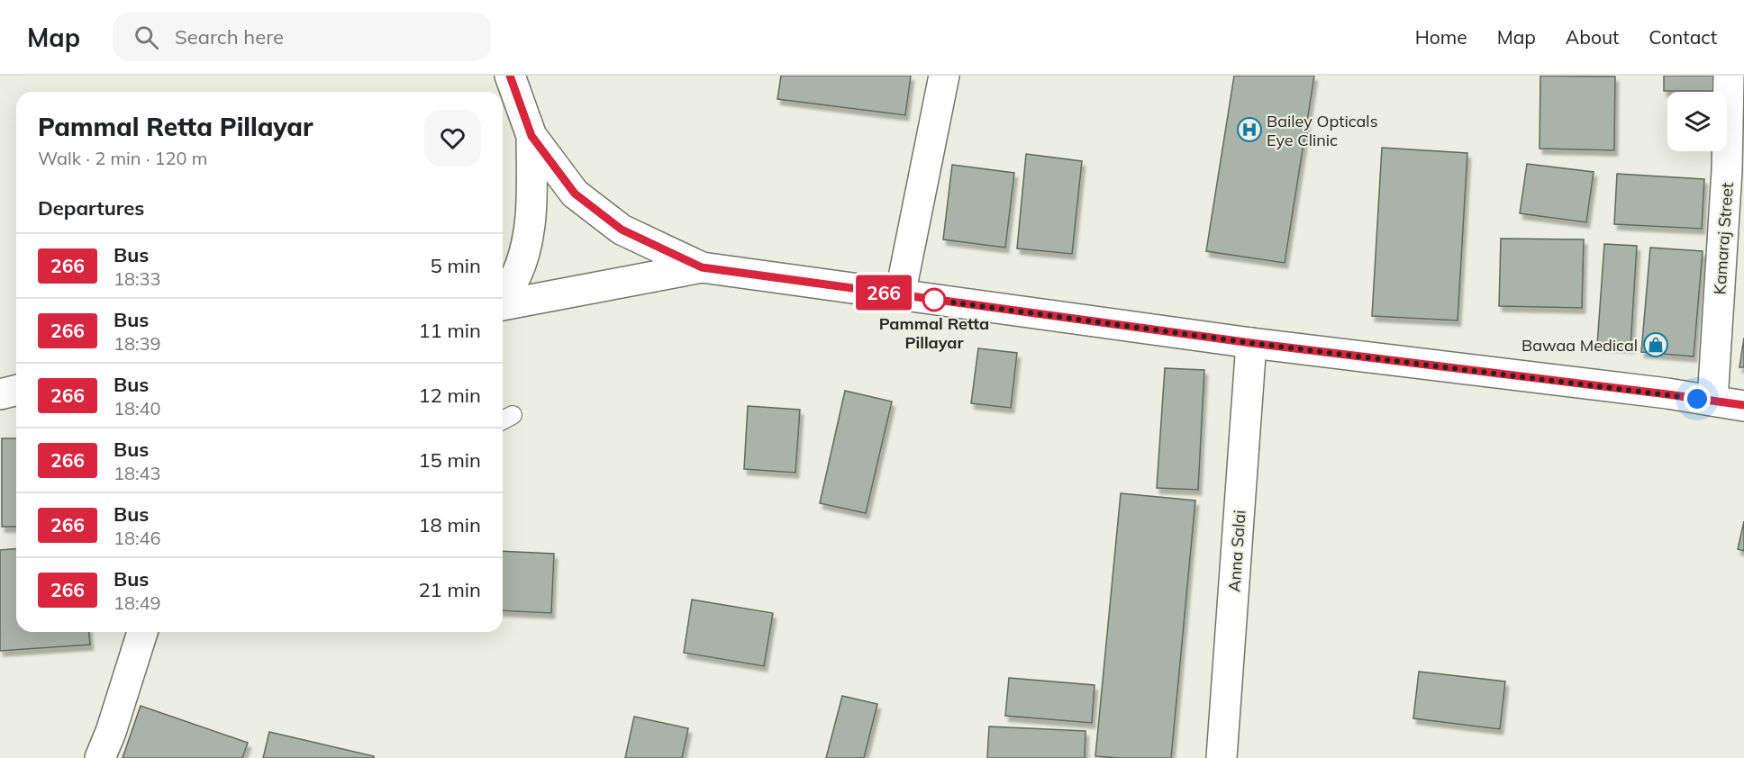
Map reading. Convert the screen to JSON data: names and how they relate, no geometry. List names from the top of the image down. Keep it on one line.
{"streets":{"main road":["Kamaraj Street","Anna Salai"]},"places":{"hospital":["Bailey Opticals Eye Clinic"],"other":["Pammal Retta Pillayar"],"shop":["Bawaa Medical"]},"lines":["bus line 266"],"page":{"header":"Map","search":"Search here","nav":["Home","Map","About","Contact"],"on_map":"266","heading":[["Pammal Retta Pillayar","Walk · 2 min · 120 m"],"Departures"],"list":[{"mark":"266","name":"Bus","note":"18:33","value":"5 min"},{"mark":"266","name":"Bus","note":"18:39","value":"11 min"},{"mark":"266","name":"Bus","note":"18:40","value":"12 min"},{"mark":"266","name":"Bus","note":"18:43","value":"15 min"},{"mark":"266","name":"Bus","note":"18:46","value":"18 min"},{"mark":"266","name":"Bus","note":"18:49","value":"21 min"}]}}
